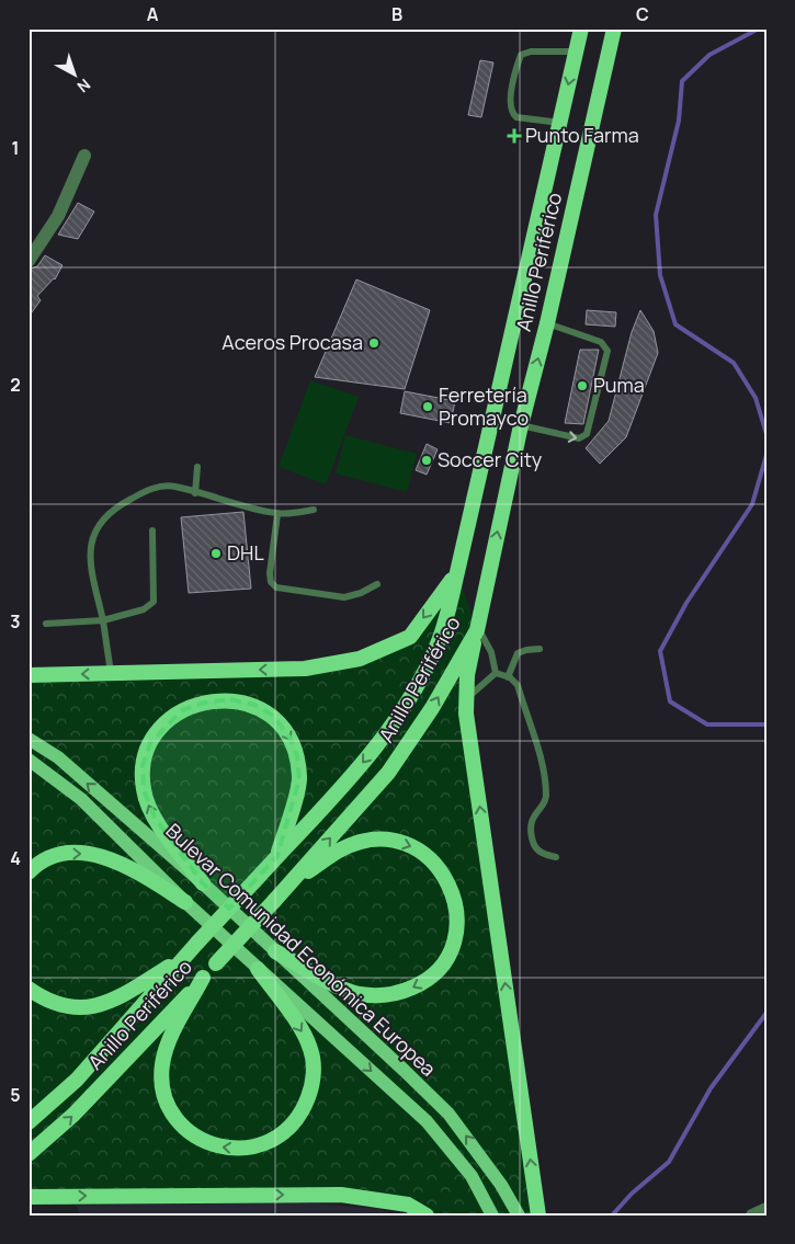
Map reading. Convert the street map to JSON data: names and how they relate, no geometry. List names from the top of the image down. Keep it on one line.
{"streets":{"highway":["Anillo Periférico"],"main road":["Bulevar Comunidad Económica Europea"]},"places":{"health":["Punto Farma"],"other":["Aceros Procasa","Puma","Ferretería Promayco","Soccer City","DHL"]},"north":"bottom right","grid":{"columns":["A","B","C"],"rows":["1","2","3","4","5"]}}
